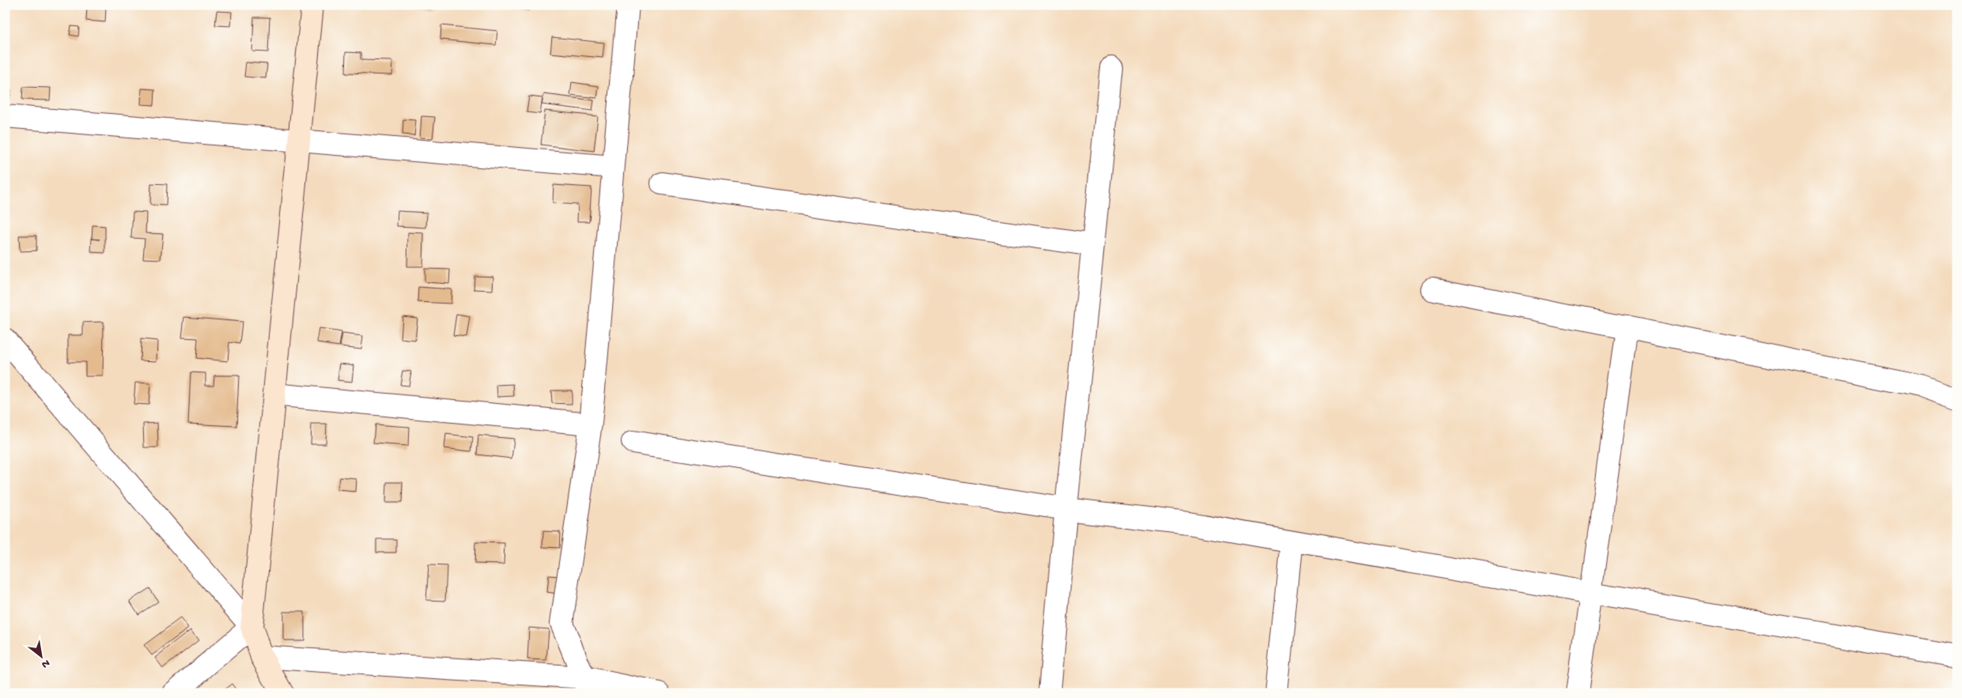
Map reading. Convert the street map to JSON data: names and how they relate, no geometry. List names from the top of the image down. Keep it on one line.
{"north":"bottom right"}
